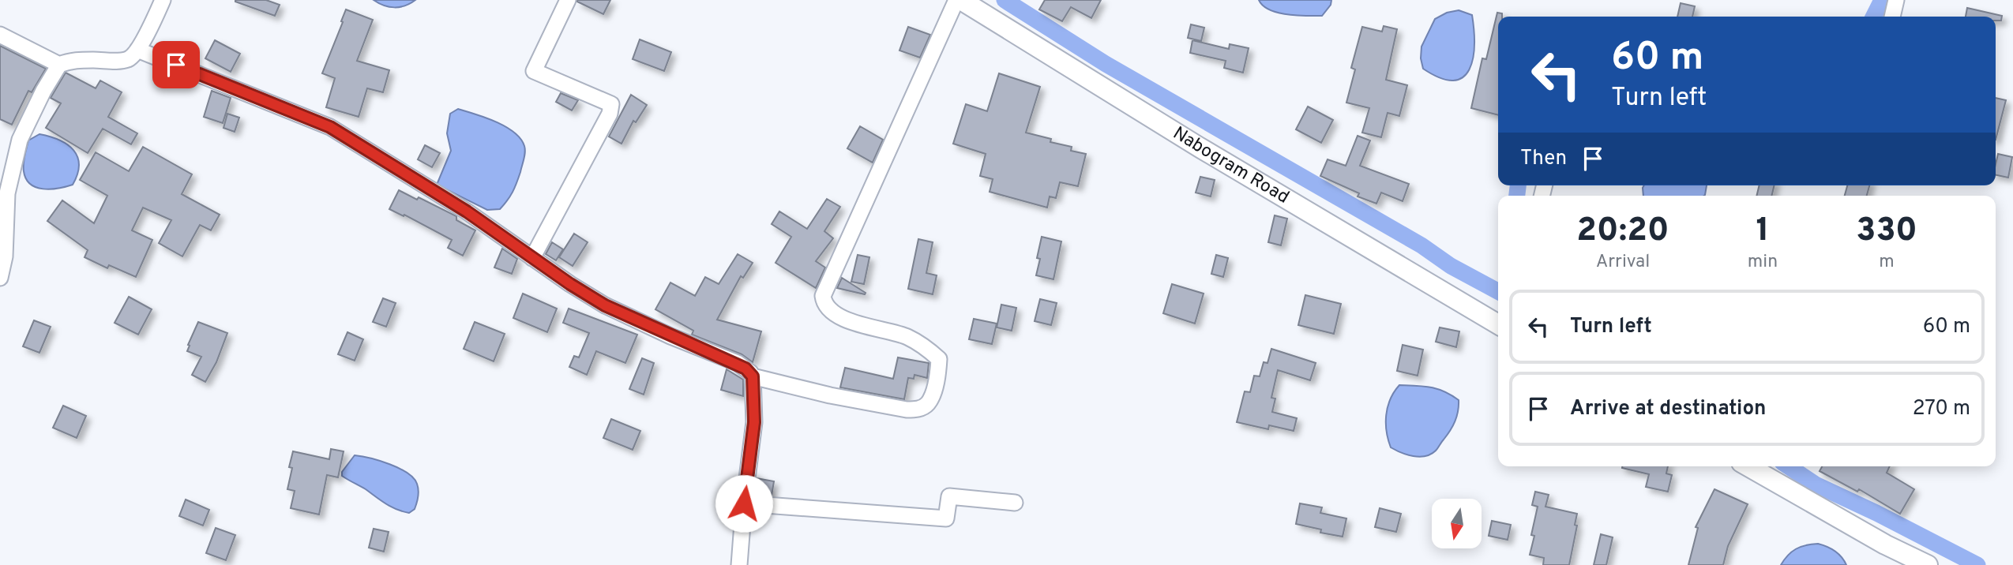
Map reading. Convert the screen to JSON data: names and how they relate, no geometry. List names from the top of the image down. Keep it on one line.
{"streets":{"main road":["Nabogram Road"]},"north":"bottom","page":{"turn":["60 m","Turn left"],"then":"Then","eta":["20:20","Arrival","1","min","330","m"],"list":[{"name":"Turn left","value":"60 m"},{"name":"Arrive at destination","value":"270 m"}]}}
